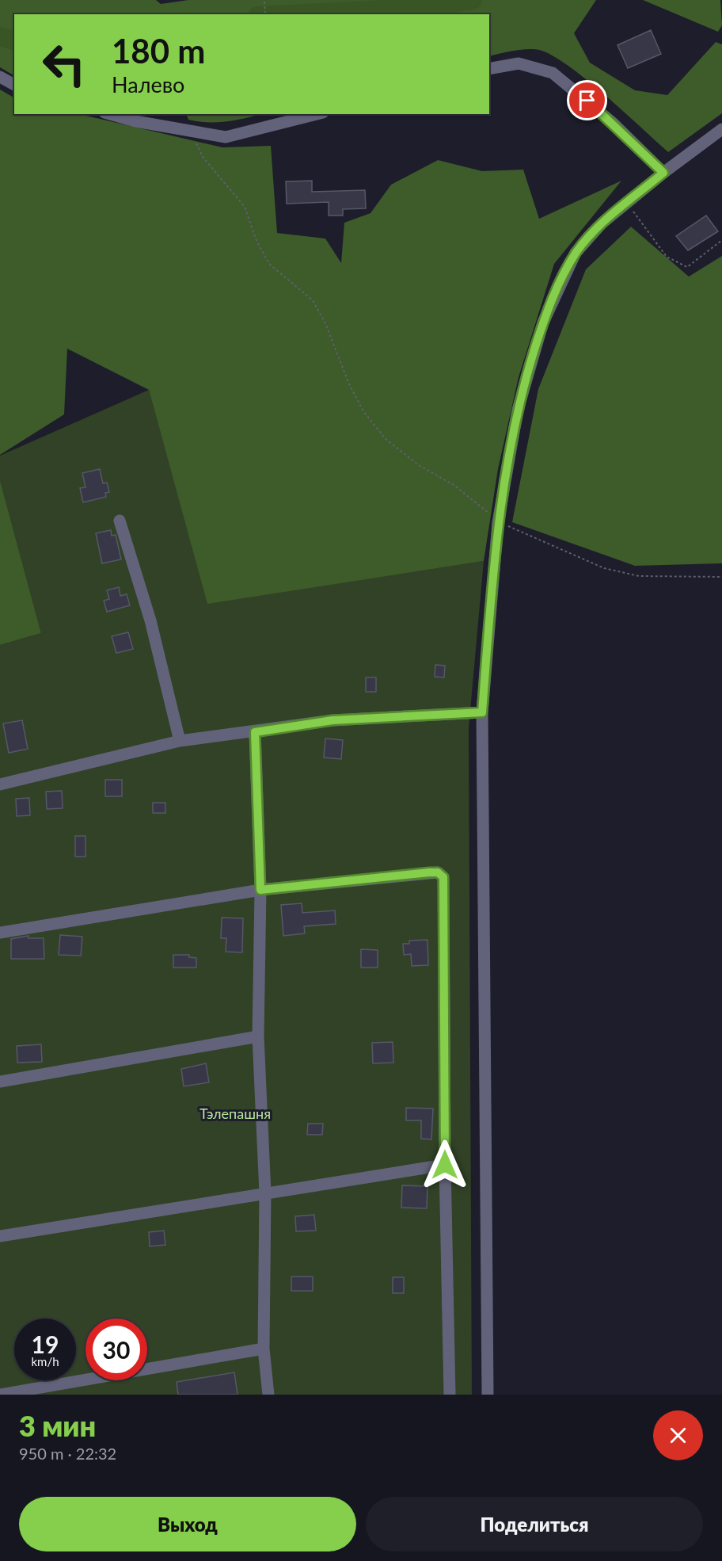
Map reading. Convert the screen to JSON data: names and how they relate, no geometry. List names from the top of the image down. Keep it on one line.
{"parks":["Тэлепашня"],"page":{"turn":["180 m","Налево"],"speed":"19 km/h","limit":"30","heading":["3 мин","950 m · 22:32"],"buttons":["Выход","Поделиться"]}}
